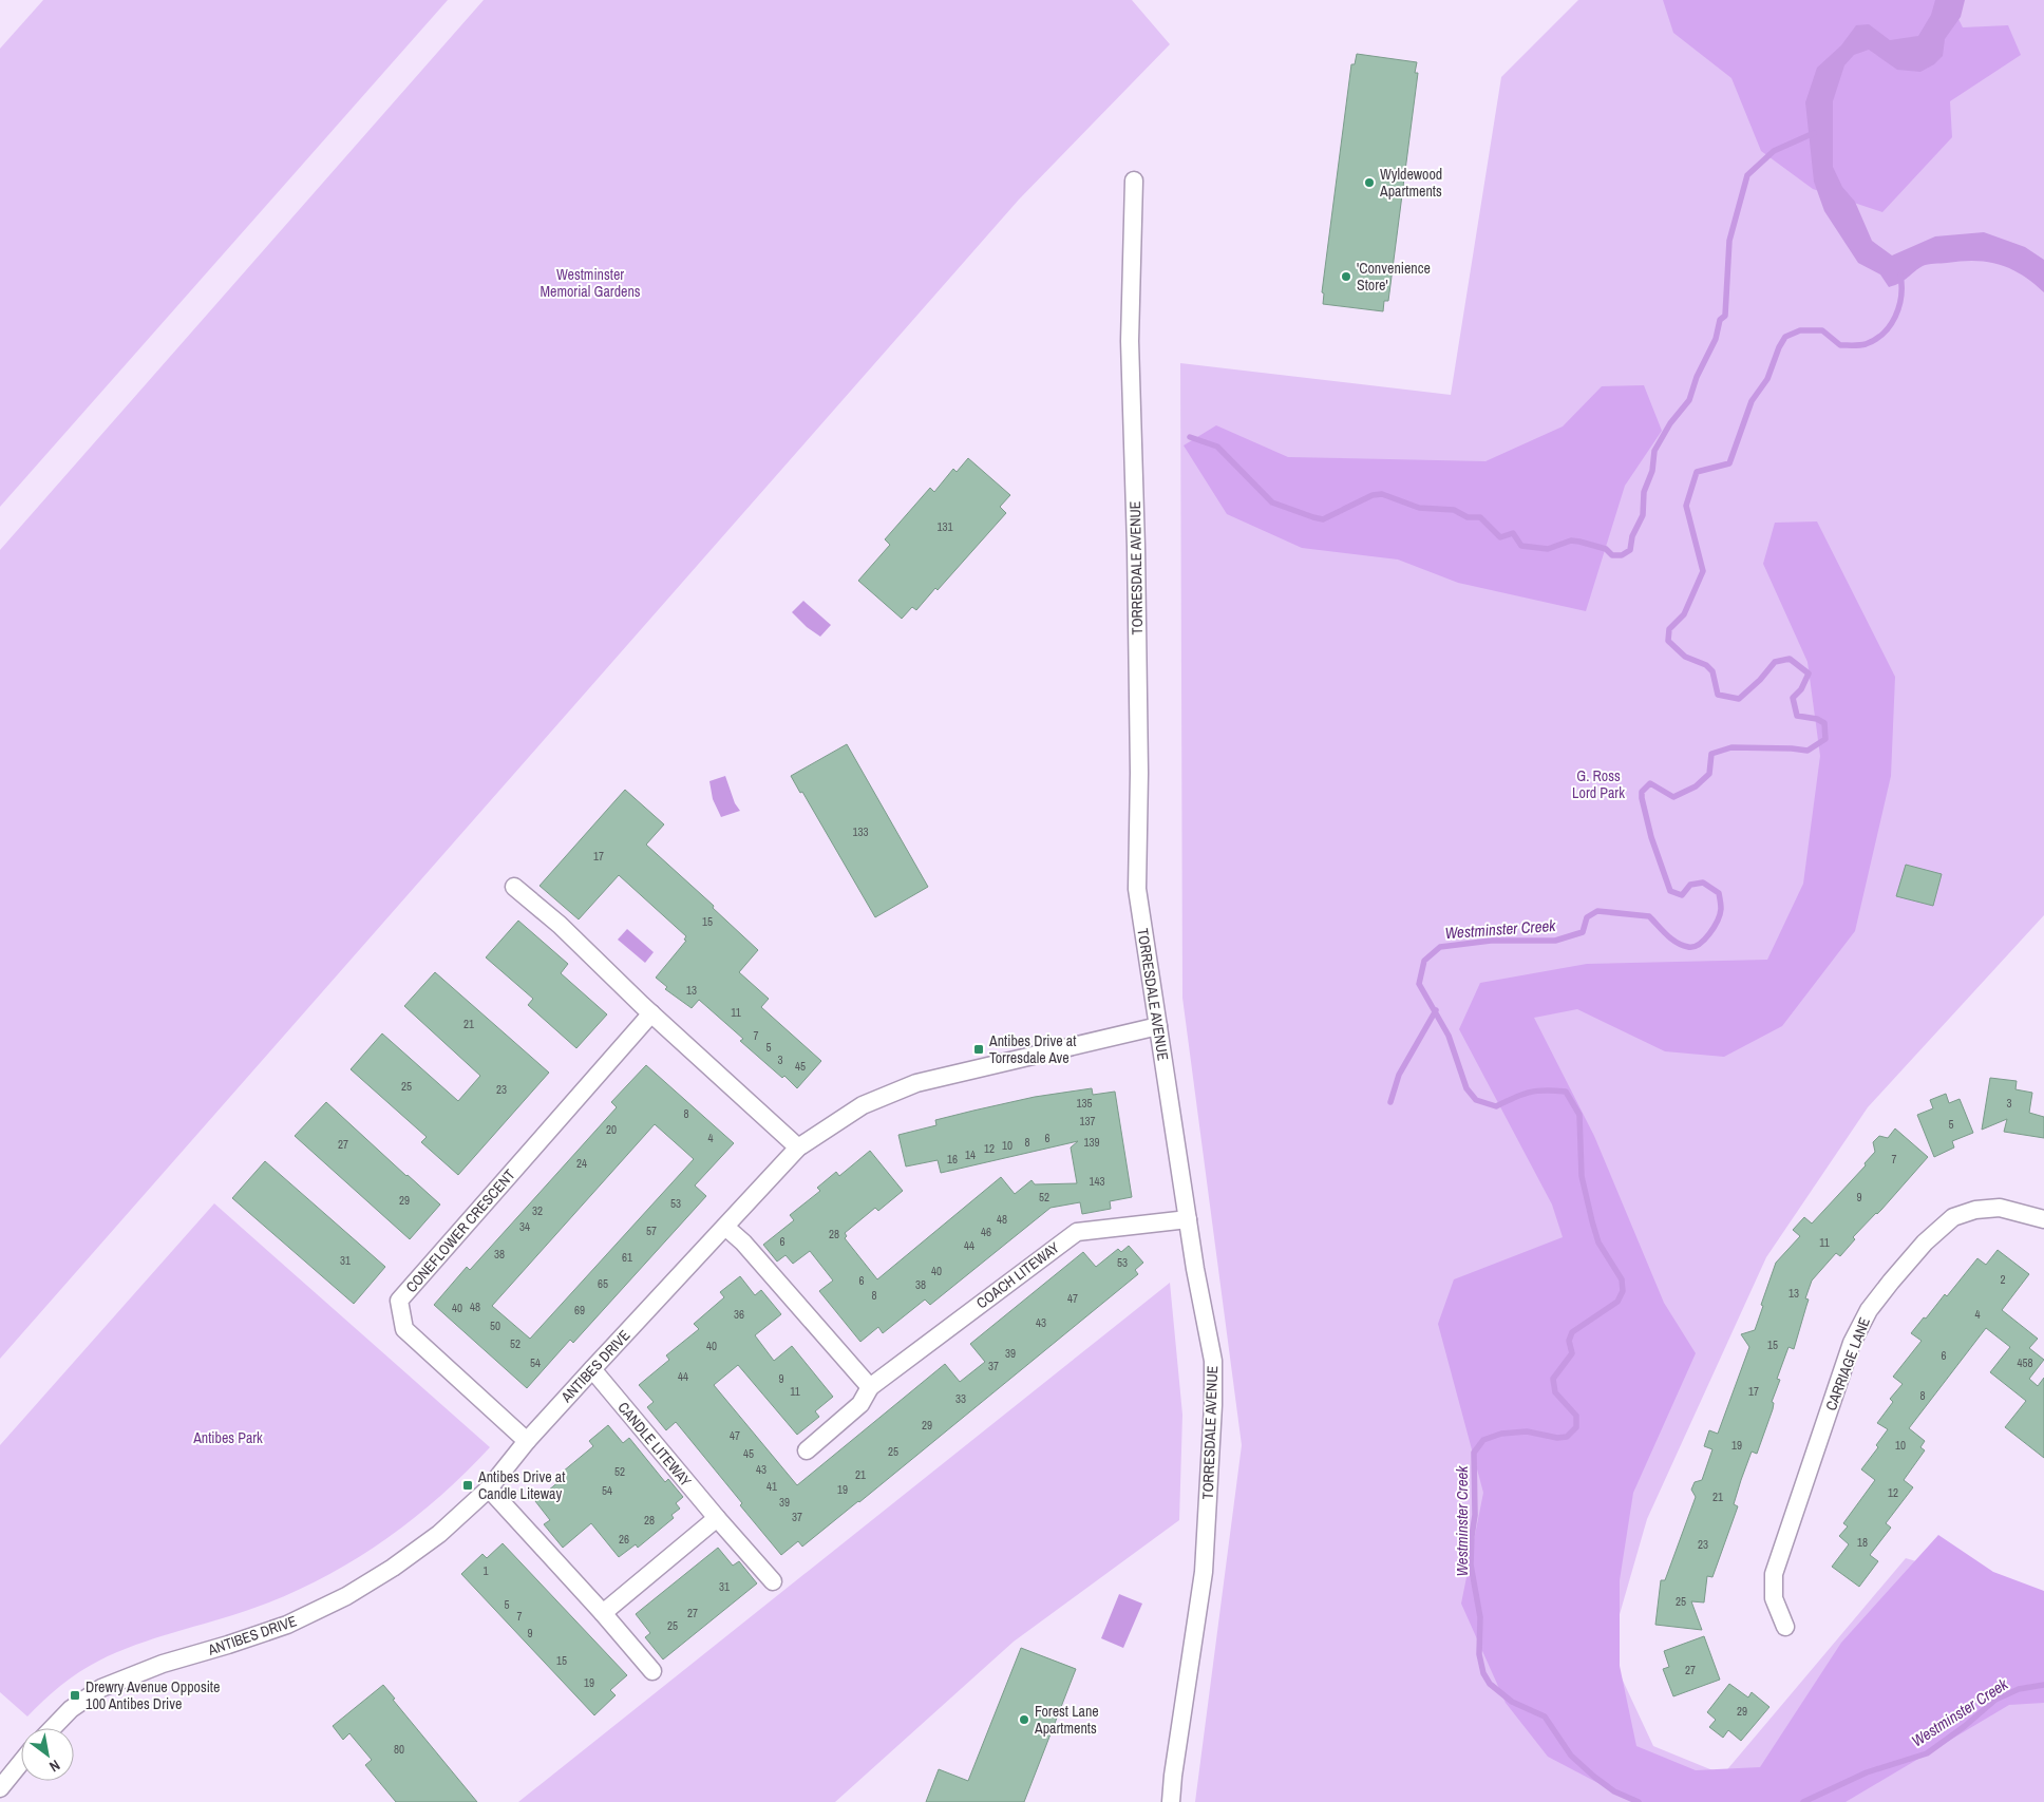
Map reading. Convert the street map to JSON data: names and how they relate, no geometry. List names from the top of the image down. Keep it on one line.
{"streets":{"street":["TORRESDALE AVENUE","CONEFLOWER CRESCENT","COACH LITEWAY","CARRIAGE LANE","ANTIBES DRIVE","CANDLE LITEWAY"]},"crossings":[["TORRESDALE AVENUE","COACH LITEWAY"],["TORRESDALE AVENUE","ANTIBES DRIVE"],["CONEFLOWER CRESCENT","ANTIBES DRIVE"],["ANTIBES DRIVE","CANDLE LITEWAY"]],"water":["Westminster Creek"],"parks":["Westminster Memorial Gardens","G. Ross Lord Park","Antibes Park"],"places":{"other":["Wyldewood Apartments","'Convenience Store'","Forest Lane Apartments"],"transit":["Antibes Drive at Torresdale Ave","Antibes Drive at Candle Liteway","Drewry Avenue Opposite 100 Antibes Drive"]},"house_numbers":["131","133","17","15","13","11","21","7","5","3","45","25","23","135","3","8","137","5","20","4","6","8","139","27","10","12","14","16","7","24","143","52","9","29","53","32","48","34","57","46","28","6","11","44","38","61","31","53","40","2","6","65","38","13","8","47","48","40","69","36","4","43","50","52","15","40","39","6","54","458","37","44","9","11","17","8","33","29","47","19","10","25","45","43","52","21","41","19","54","12","21","39","37","28","26","18","23","1","31","25","5","27","7","25","9","15","27","19","29","80"],"north":"bottom right"}
